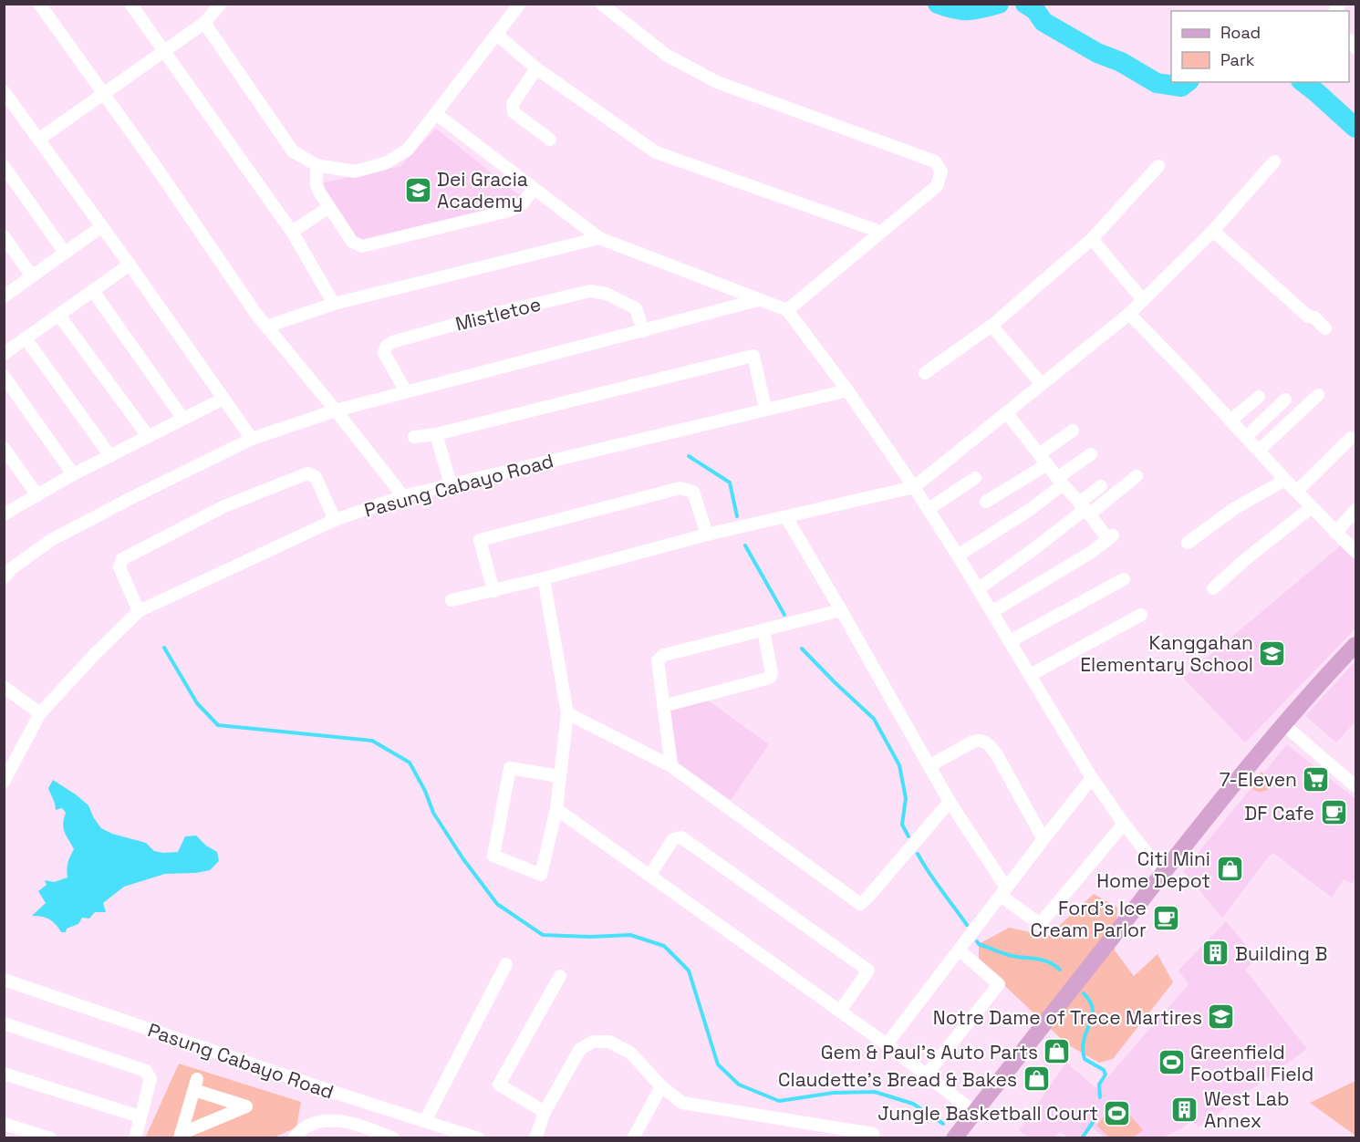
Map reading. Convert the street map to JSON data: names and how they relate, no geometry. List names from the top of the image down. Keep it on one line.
{"streets":{"street":["Mistletoe","Pasung Cabayo Road"]},"places":{"school or university":["Dei Gracia Academy","Kanggahan Elementary School","Notre Dame of Trece Martires"],"supermarket":["7-Eleven"],"cafe":["DF Cafe","Ford's Ice Cream Parlor"],"shop":["Citi Mini Home Depot","Gem & Paul's Auto Parts","Claudette's Bread & Bakes"],"building":["Building B","West Lab Annex"],"sports":["Greenfield Football Field","Jungle Basketball Court"]},"legend":["Road","Park"]}
